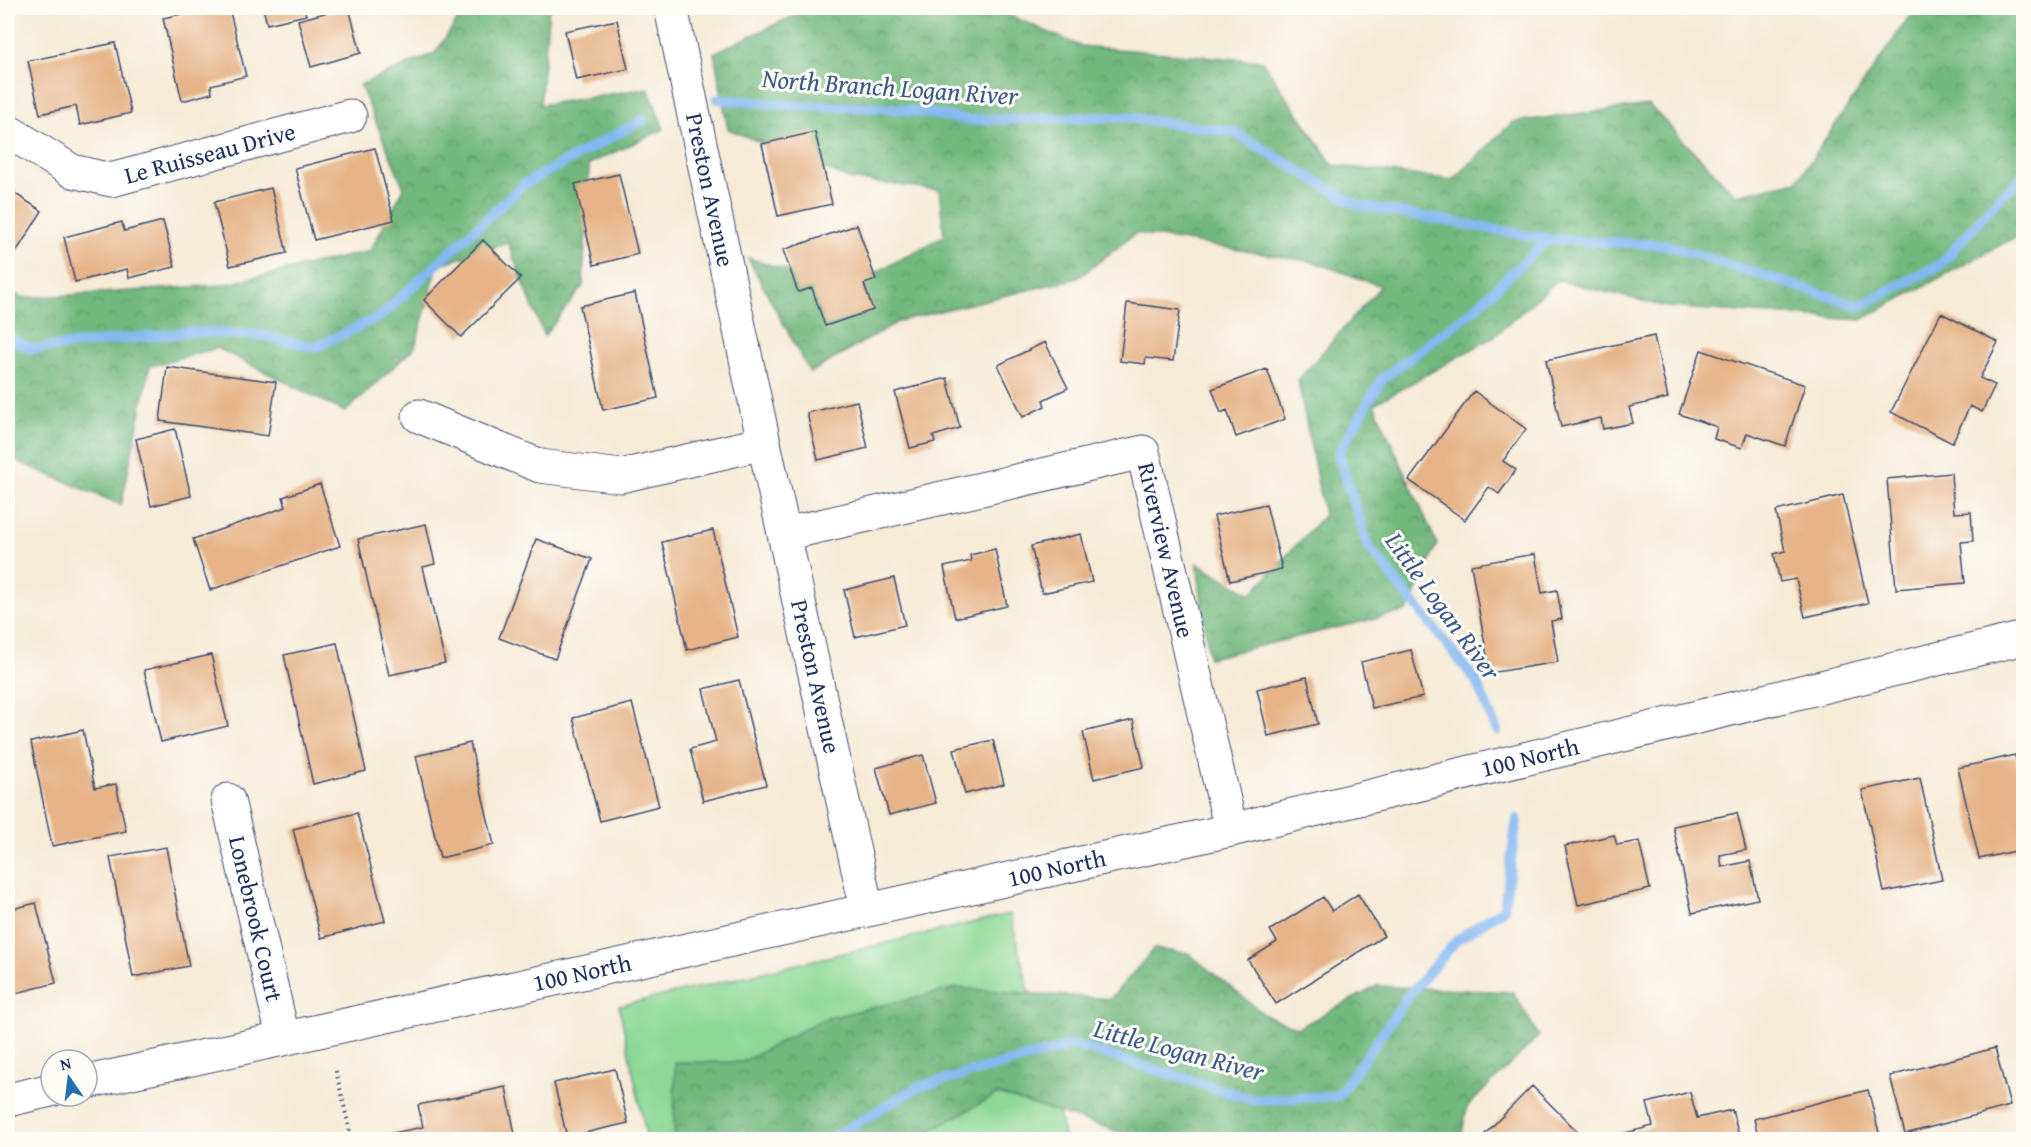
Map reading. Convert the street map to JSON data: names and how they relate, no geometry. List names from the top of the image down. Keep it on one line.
{"streets":{"street":["Le Ruisseau Drive","Preston Avenue","Riverview Avenue","100 North","Lonebrook Court"]},"crossings":[["Preston Avenue","Riverview Avenue"],["Preston Avenue","100 North"],["Riverview Avenue","100 North"],["100 North","Lonebrook Court"]],"water":["North Branch Logan River","Little Logan River"],"north":"top"}
